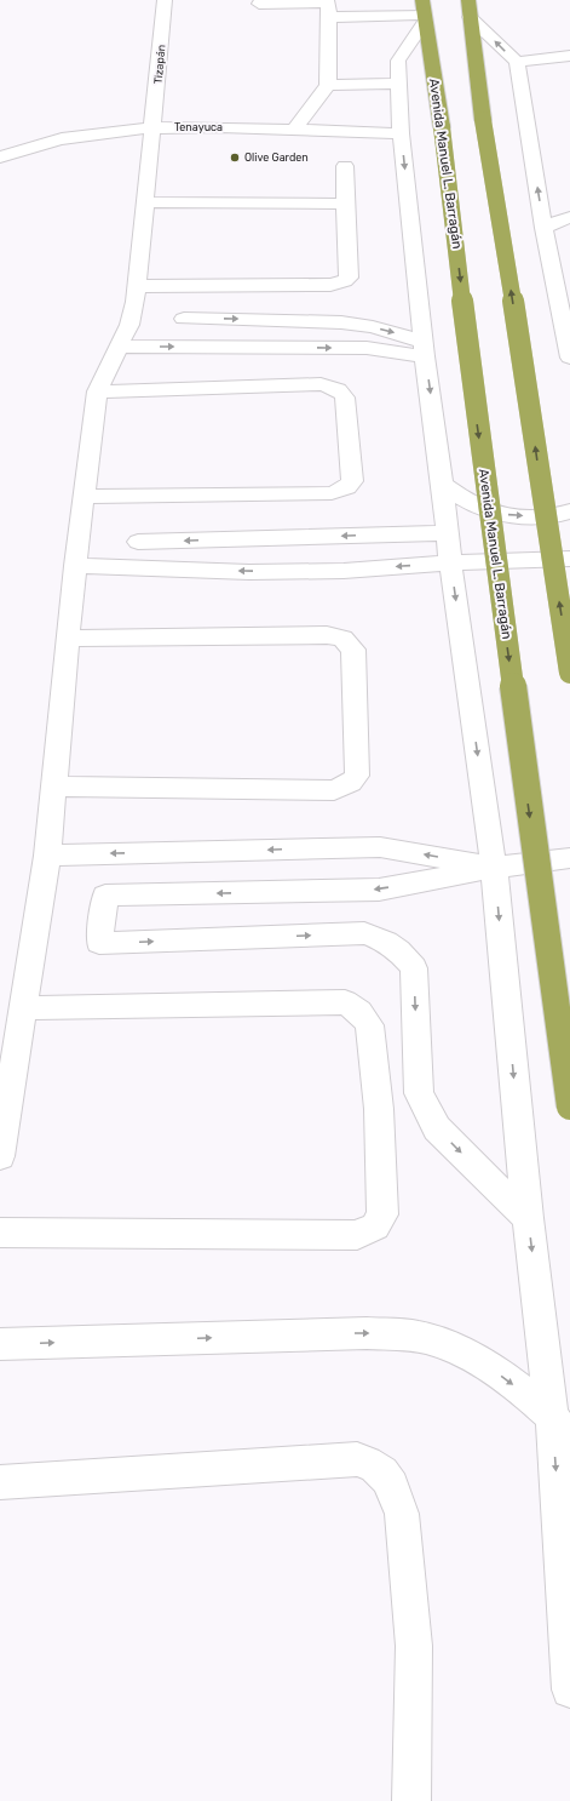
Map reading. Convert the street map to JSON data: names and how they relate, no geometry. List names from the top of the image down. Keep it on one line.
{"streets":{"highway":["Avenida Manuel L. Barragán"],"street":["Tizapán","Tenayuca"]},"crossings":[["Tizapán","Tenayuca"]],"places":["Olive Garden"]}
